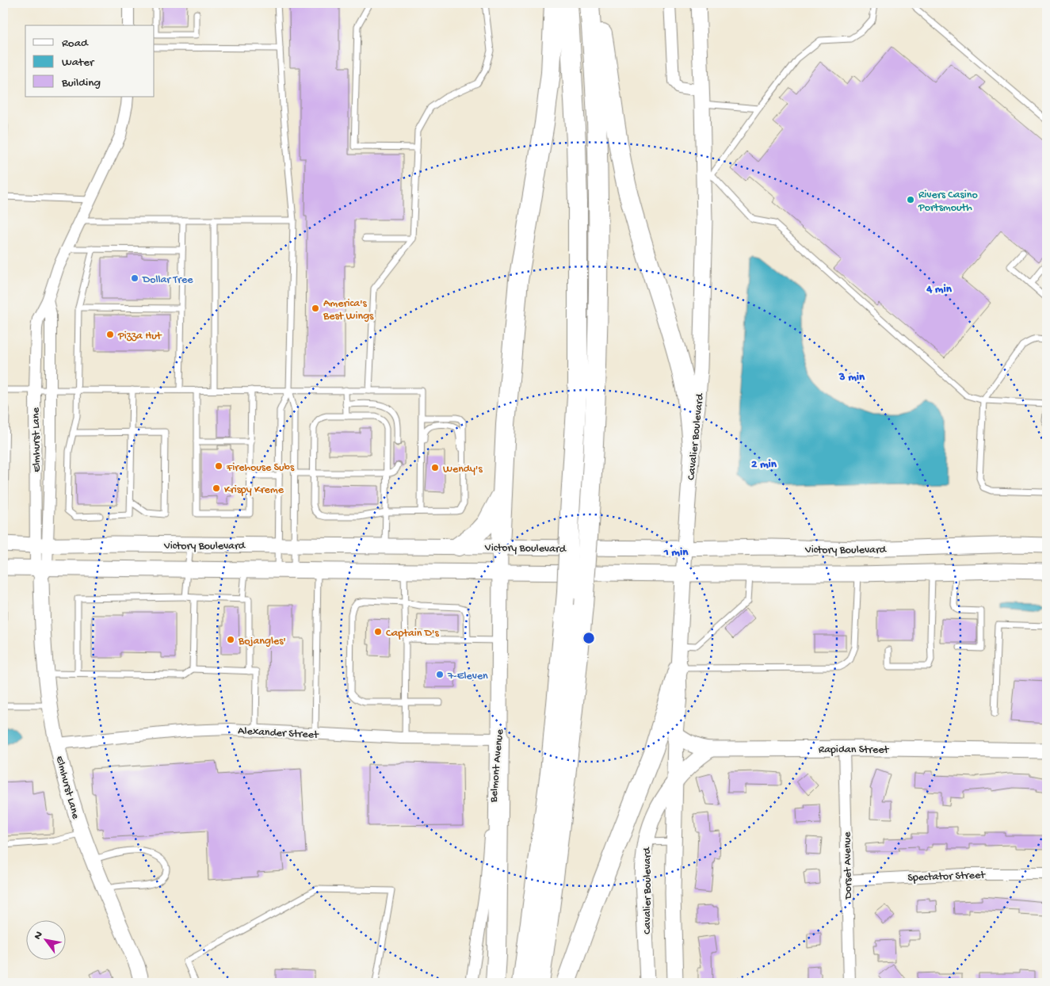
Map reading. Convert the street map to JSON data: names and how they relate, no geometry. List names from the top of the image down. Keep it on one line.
{"streets":{"main road":["Cavalier Boulevard","Elmhurst Lane","Victory Boulevard","Rapidan Street","Belmont Avenue"],"street":["Alexander Street","Dorset Avenue","Spectator Street"]},"crossings":[["Cavalier Boulevard","Victory Boulevard"],["Cavalier Boulevard","Rapidan Street"],["Elmhurst Lane","Victory Boulevard"],["Elmhurst Lane","Alexander Street"],["Victory Boulevard","Belmont Avenue"],["Alexander Street","Belmont Avenue"],["Rapidan Street","Dorset Avenue"],["Dorset Avenue","Spectator Street"]],"places":["Rivers Casino Portsmouth","Dollar Tree","America's Best Wings","Pizza Hut","Firehouse Subs","Wendy's","Krispy Kreme","Captain D's","Bojangles'","7-Eleven"],"legend":["Road","Water","Building"],"north":"top left","rings":["4 min","3 min","2 min","1 min"]}
